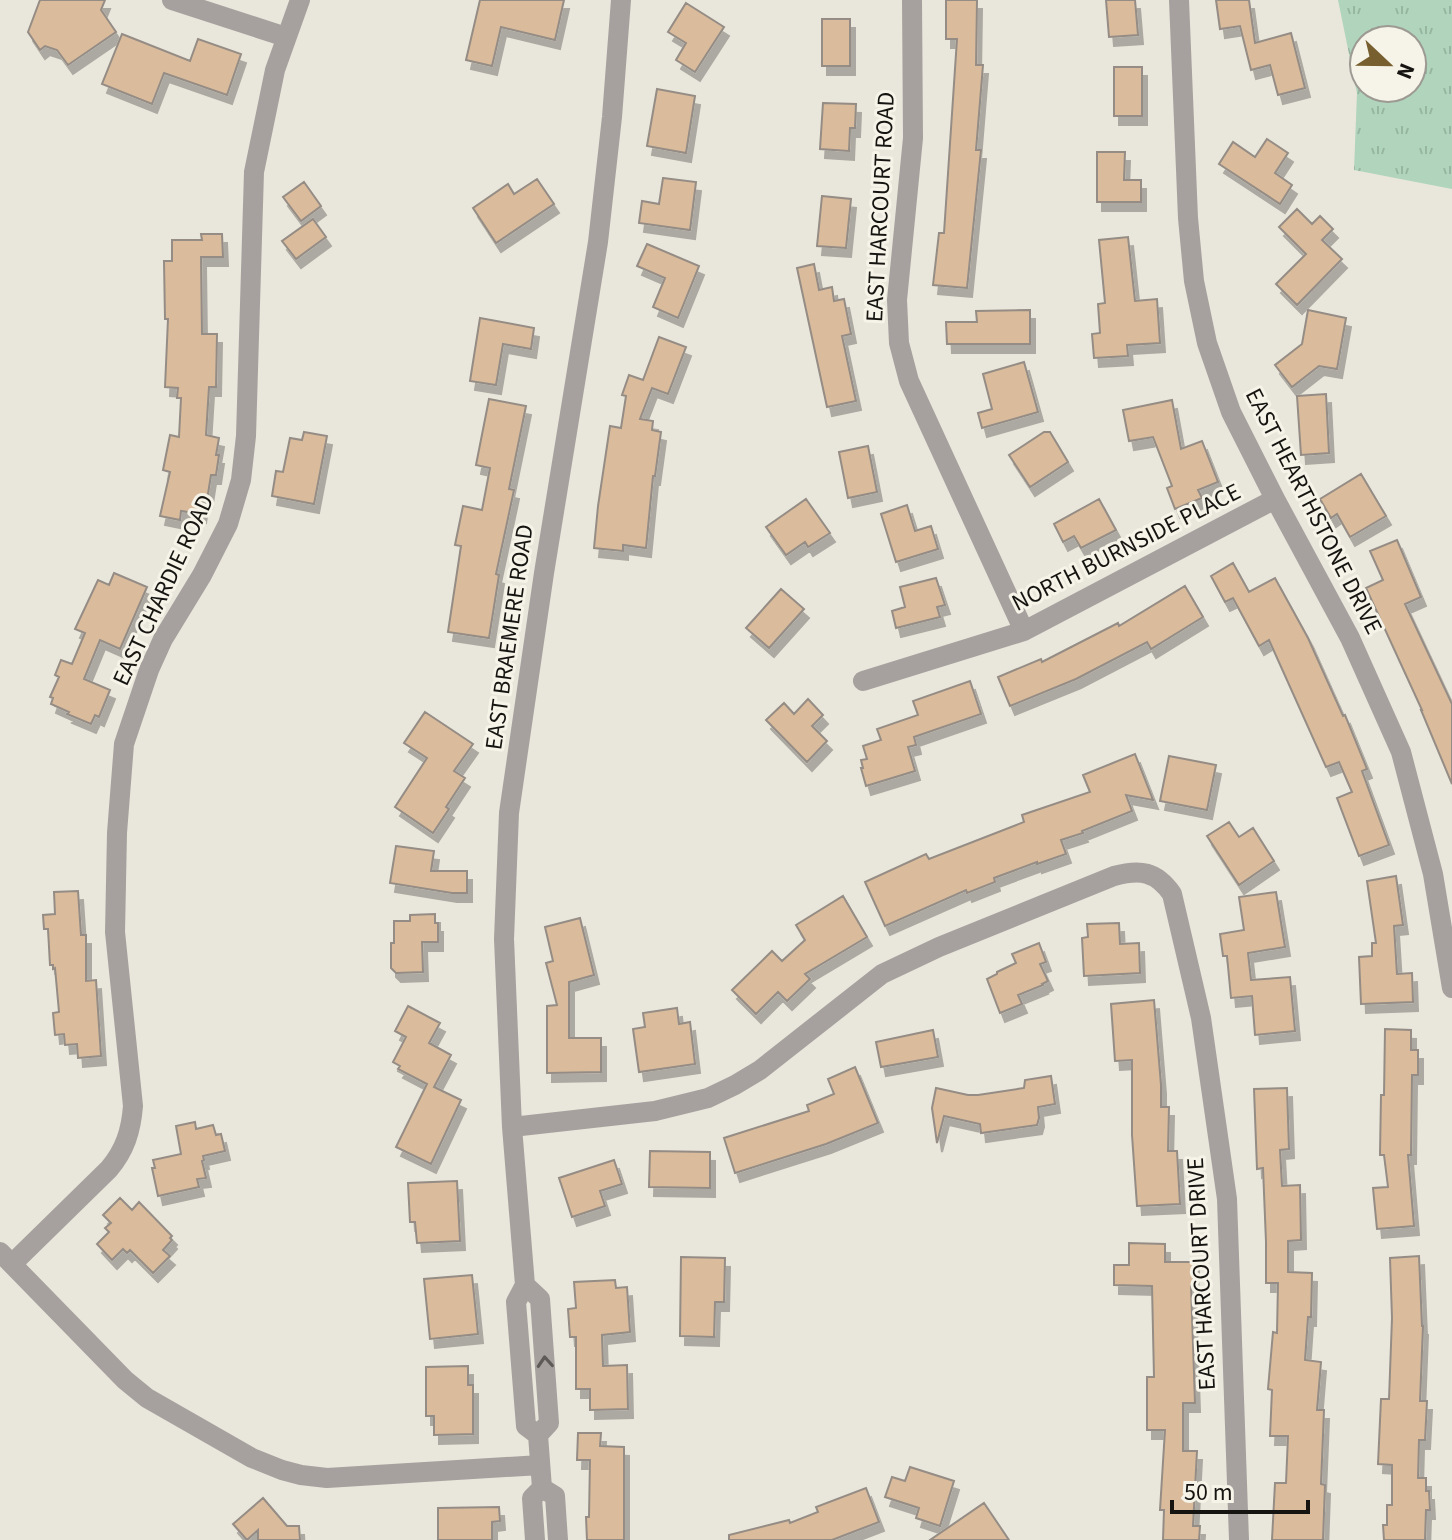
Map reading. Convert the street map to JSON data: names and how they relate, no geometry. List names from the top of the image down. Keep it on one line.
{"streets":{"street":["EAST HARCOURT ROAD","EAST HEARTHSTONE DRIVE","NORTH BURNSIDE PLACE","EAST CHARDIE ROAD","EAST BRAEMERE ROAD","EAST HARCOURT DRIVE"]},"crossings":[["EAST HARCOURT ROAD","NORTH BURNSIDE PLACE"],["EAST HEARTHSTONE DRIVE","NORTH BURNSIDE PLACE"],["EAST BRAEMERE ROAD","EAST HARCOURT DRIVE"]],"scale_bar":"50 m","north":"right"}
